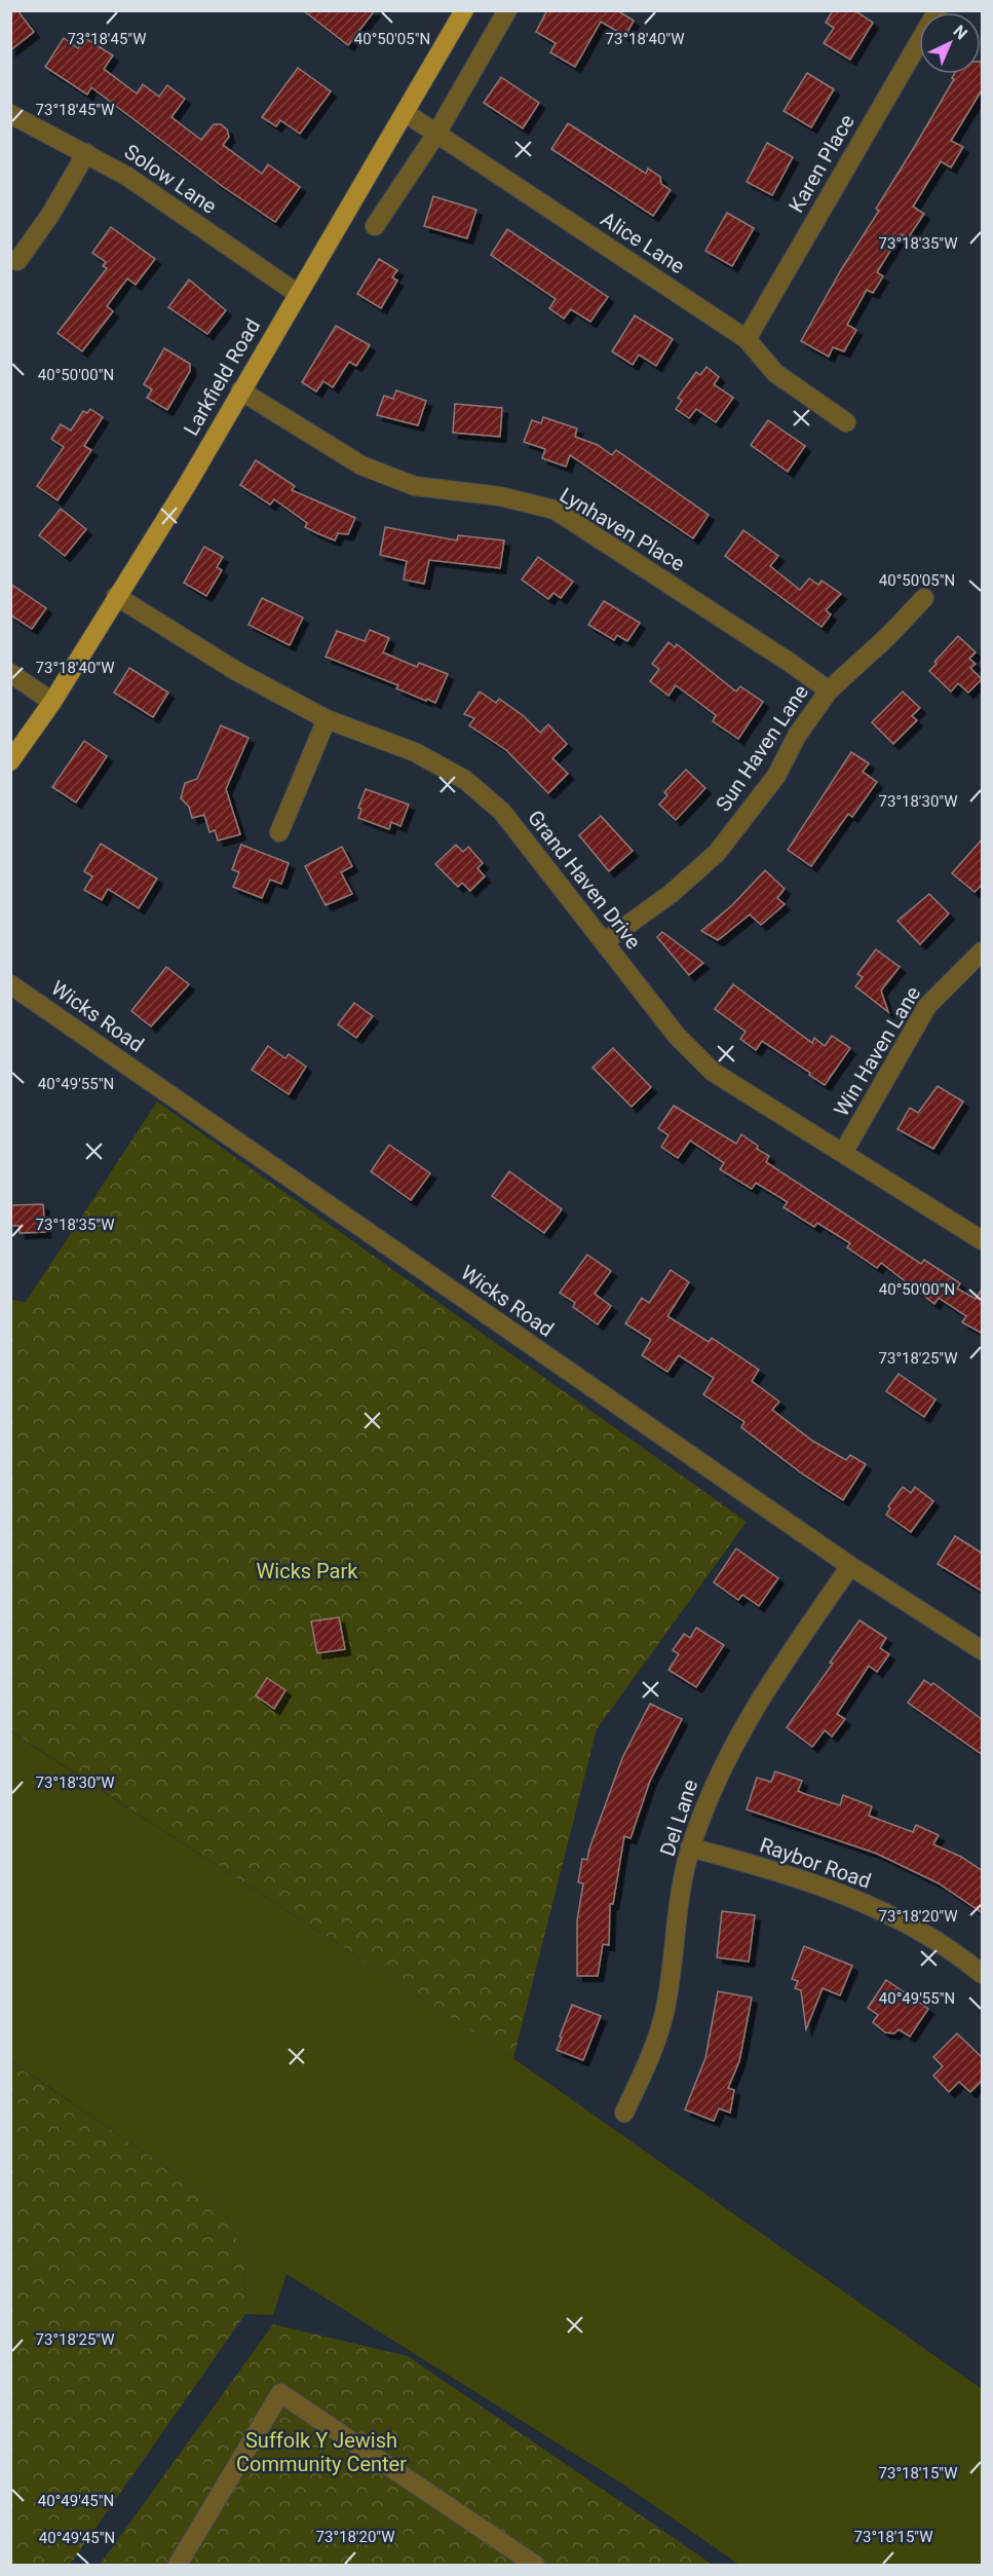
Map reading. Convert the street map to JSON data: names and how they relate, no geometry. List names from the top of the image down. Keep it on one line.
{"streets":{"main road":["Larkfield Road"],"street":["Karen Place","Solow Lane","Alice Lane","Lynhaven Place","Sun Haven Lane","Grand Haven Drive","Wicks Road","Win Haven Lane","Del Lane","Raybor Road"]},"crossings":[["Karen Place","Alice Lane"],["Solow Lane","Larkfield Road"],["Alice Lane","Larkfield Road"],["Larkfield Road","Lynhaven Place"],["Larkfield Road","Grand Haven Drive"],["Lynhaven Place","Sun Haven Lane"],["Sun Haven Lane","Grand Haven Drive"],["Grand Haven Drive","Win Haven Lane"],["Wicks Road","Del Lane"],["Del Lane","Raybor Road"]],"parks":["Wicks Park","Suffolk Y Jewish Community Center"],"north":"top right","coordinates":["40°50'05\"N","73°18'45\"W","73°18'40\"W","73°18'35\"W","40°50'00\"N","73°18'30\"W","40°49'55\"N","73°18'25\"W","73°18'20\"W","73°18'15\"W","40°49'45\"N"]}
